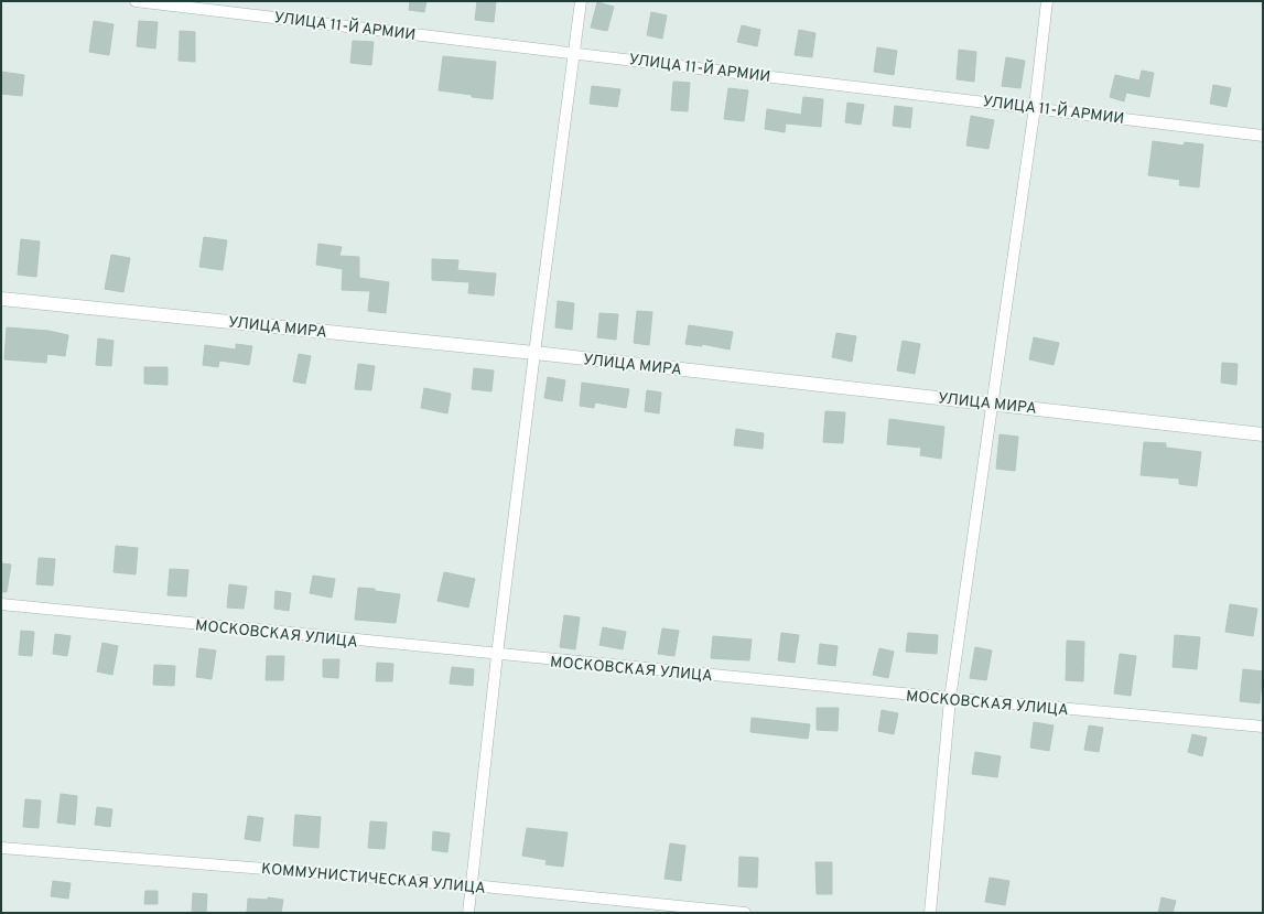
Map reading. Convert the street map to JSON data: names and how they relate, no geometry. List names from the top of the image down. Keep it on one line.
{"streets":{"street":["УЛИЦА 11-Й АРМИИ","УЛИЦА МИРА","МОСКОВСКАЯ УЛИЦА","КОММУНИСТИЧЕСКАЯ УЛИЦА"]}}
